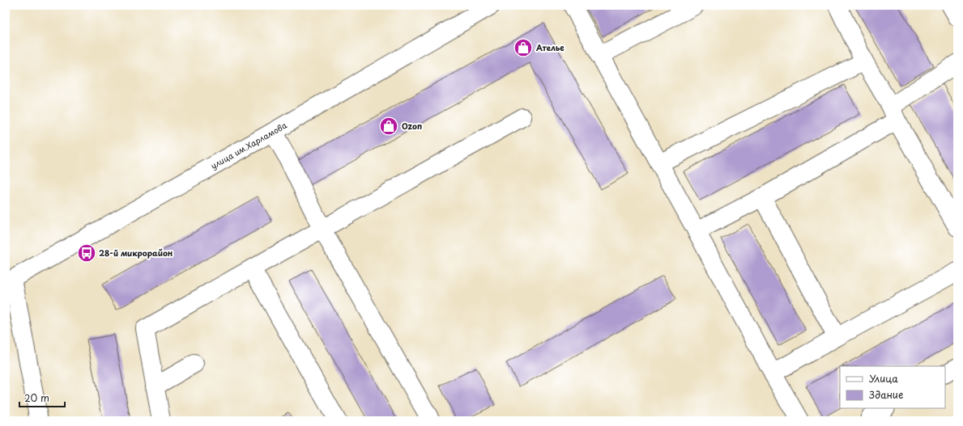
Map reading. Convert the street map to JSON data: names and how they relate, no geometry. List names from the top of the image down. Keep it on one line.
{"streets":{"street":["улица им.Харламова"]},"places":{"shop":["Ателье","Ozon"],"bus stop":["28-й микрорайон"]},"legend":["Улица","Здание"],"scale_bar":"20 m"}
